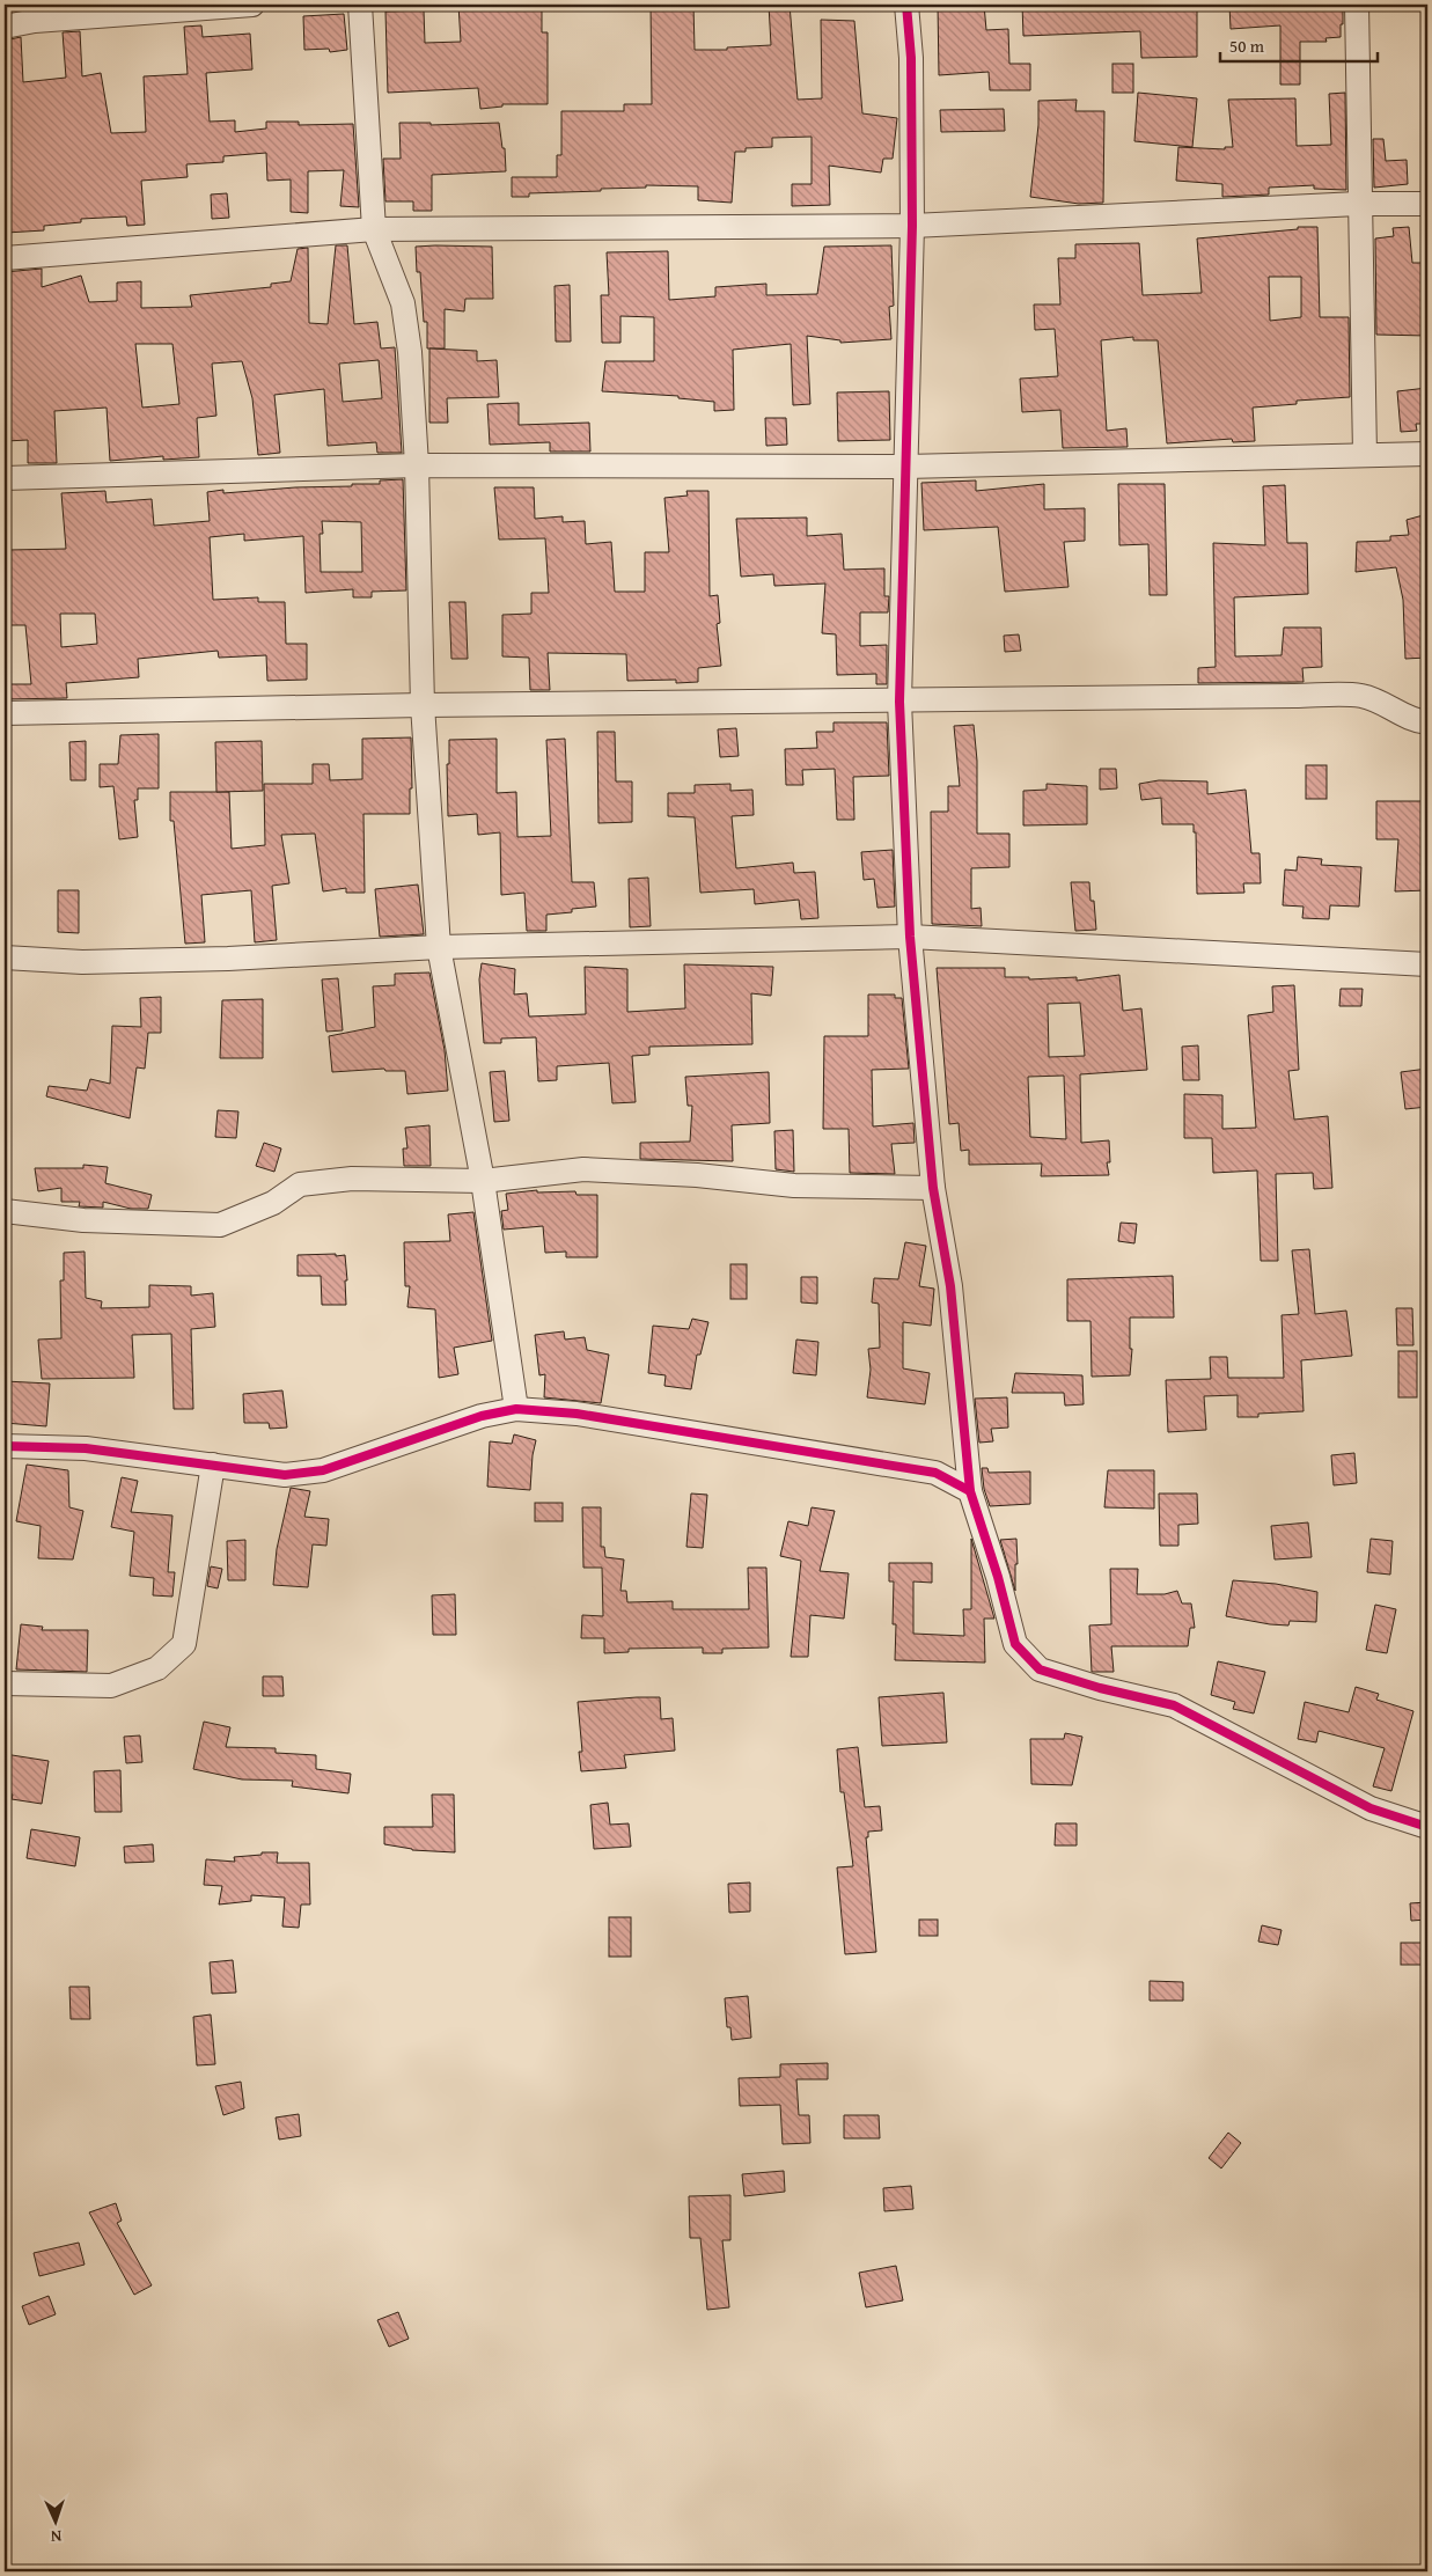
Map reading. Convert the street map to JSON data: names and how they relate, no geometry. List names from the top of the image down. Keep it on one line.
{"scale_bar":"50 m","north":"bottom"}
